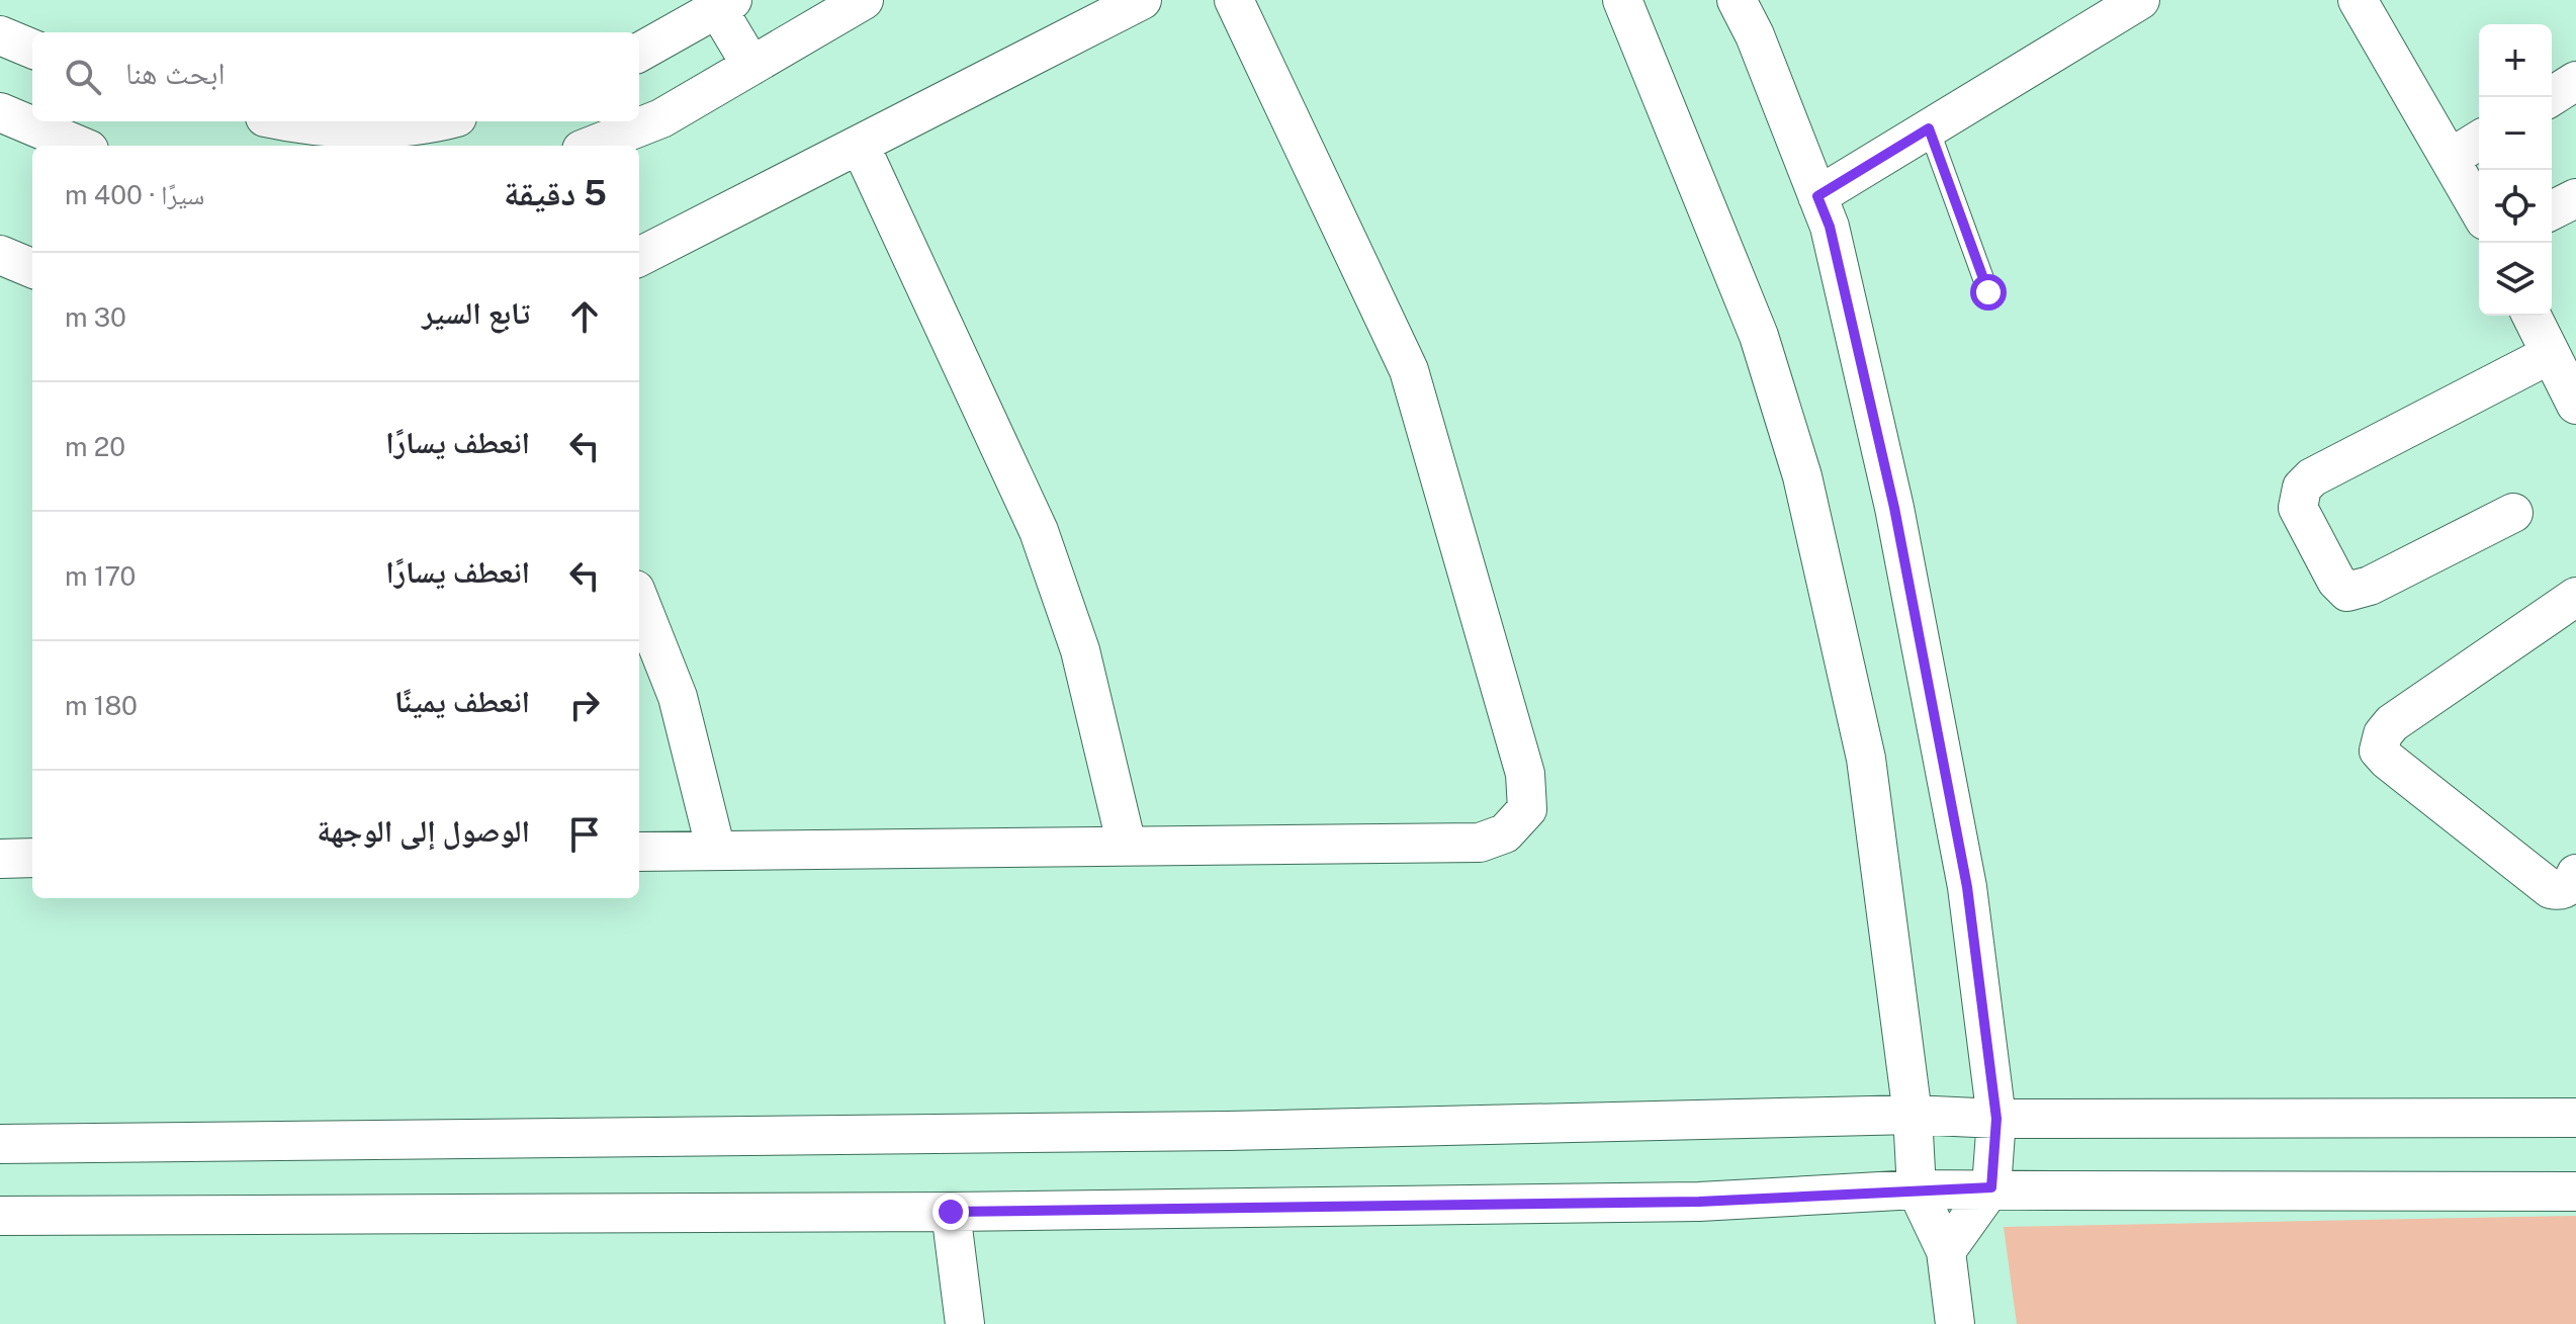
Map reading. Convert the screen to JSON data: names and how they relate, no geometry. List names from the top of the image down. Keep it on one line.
{"page":{"map_buttons":["+","−"],"search":"ابحث هنا","heading":["5 دقيقة","سيرًا · 400 m"],"list":[["تابع السير","30 m"],["انعطف يسارًا","20 m"],["انعطف يسارًا","170 m"],["انعطف يمينًا","180 m"],"الوصول إلى الوجهة"]}}
